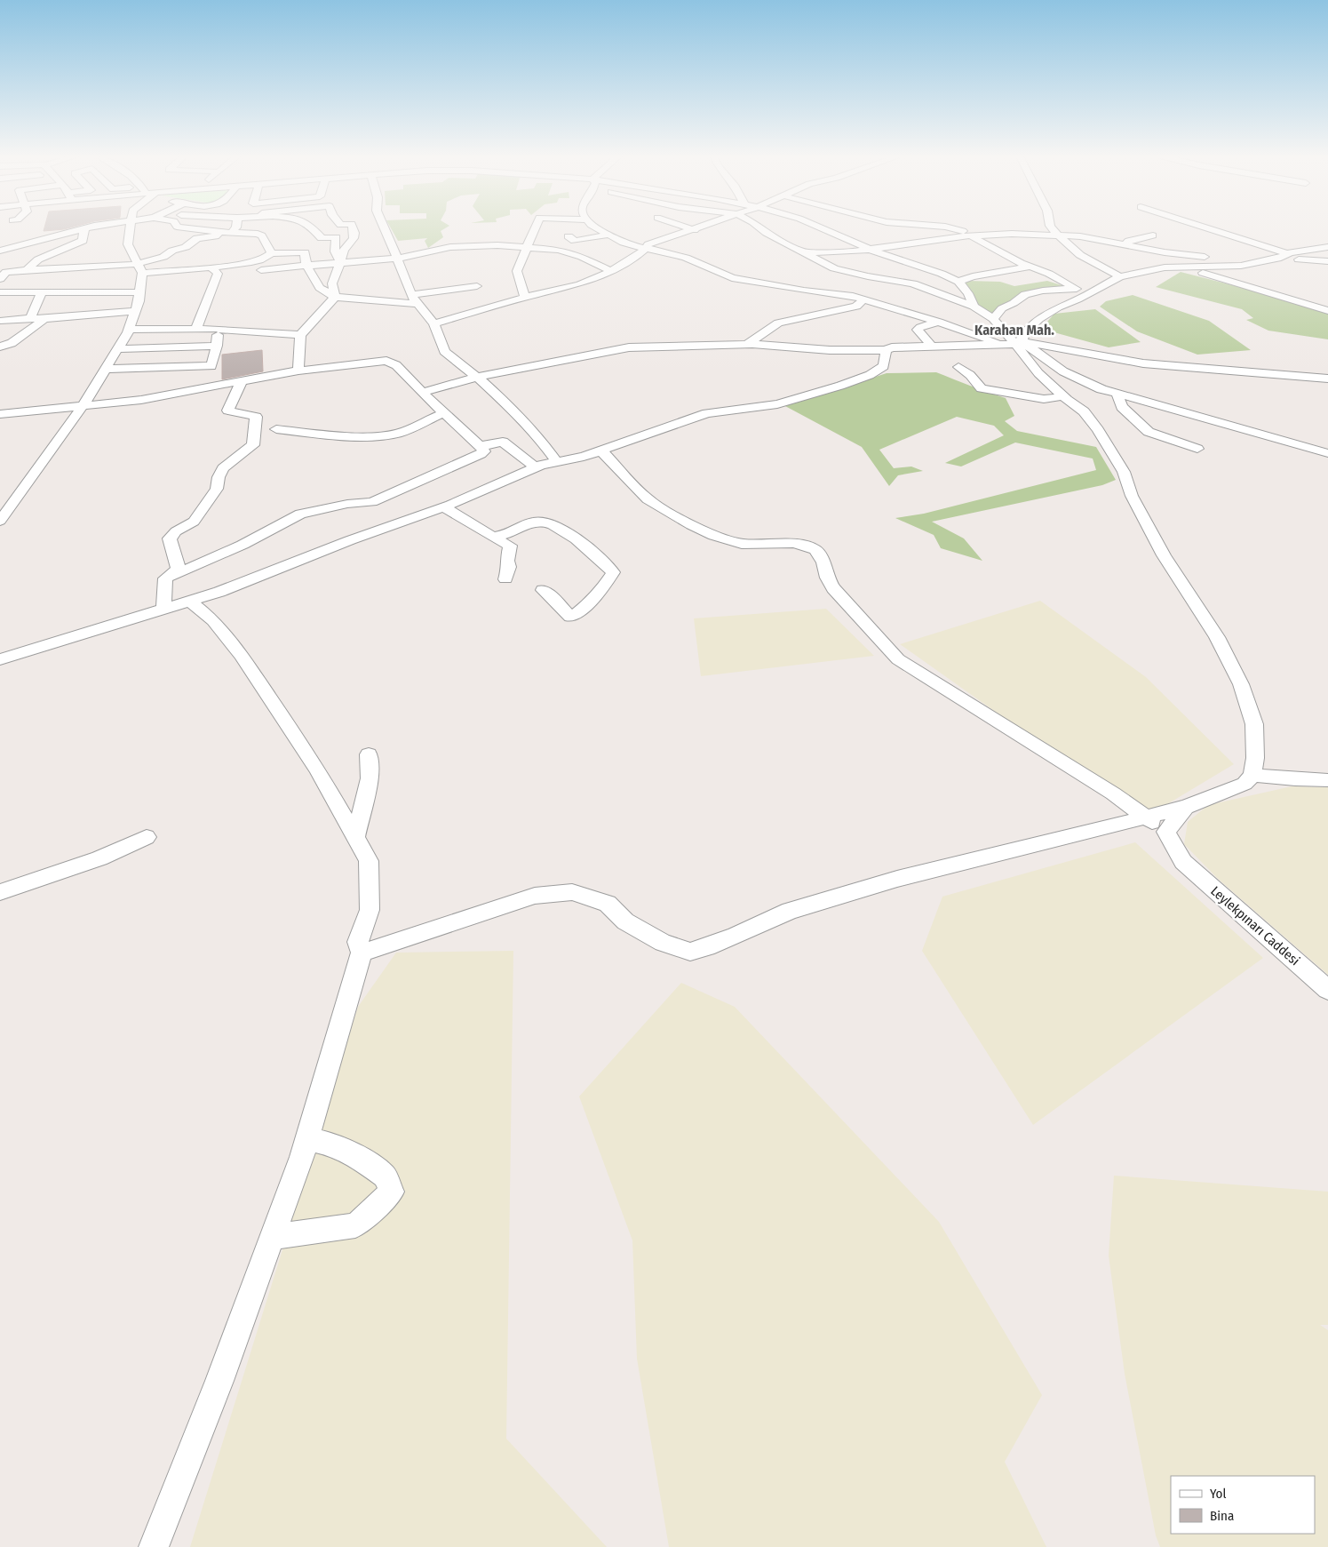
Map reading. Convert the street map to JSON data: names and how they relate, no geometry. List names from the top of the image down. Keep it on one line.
{"streets":{"street":["Leylekpınarı Caddesi"]},"districts":["Karahan Mah."],"legend":["Yol","Bina"]}
